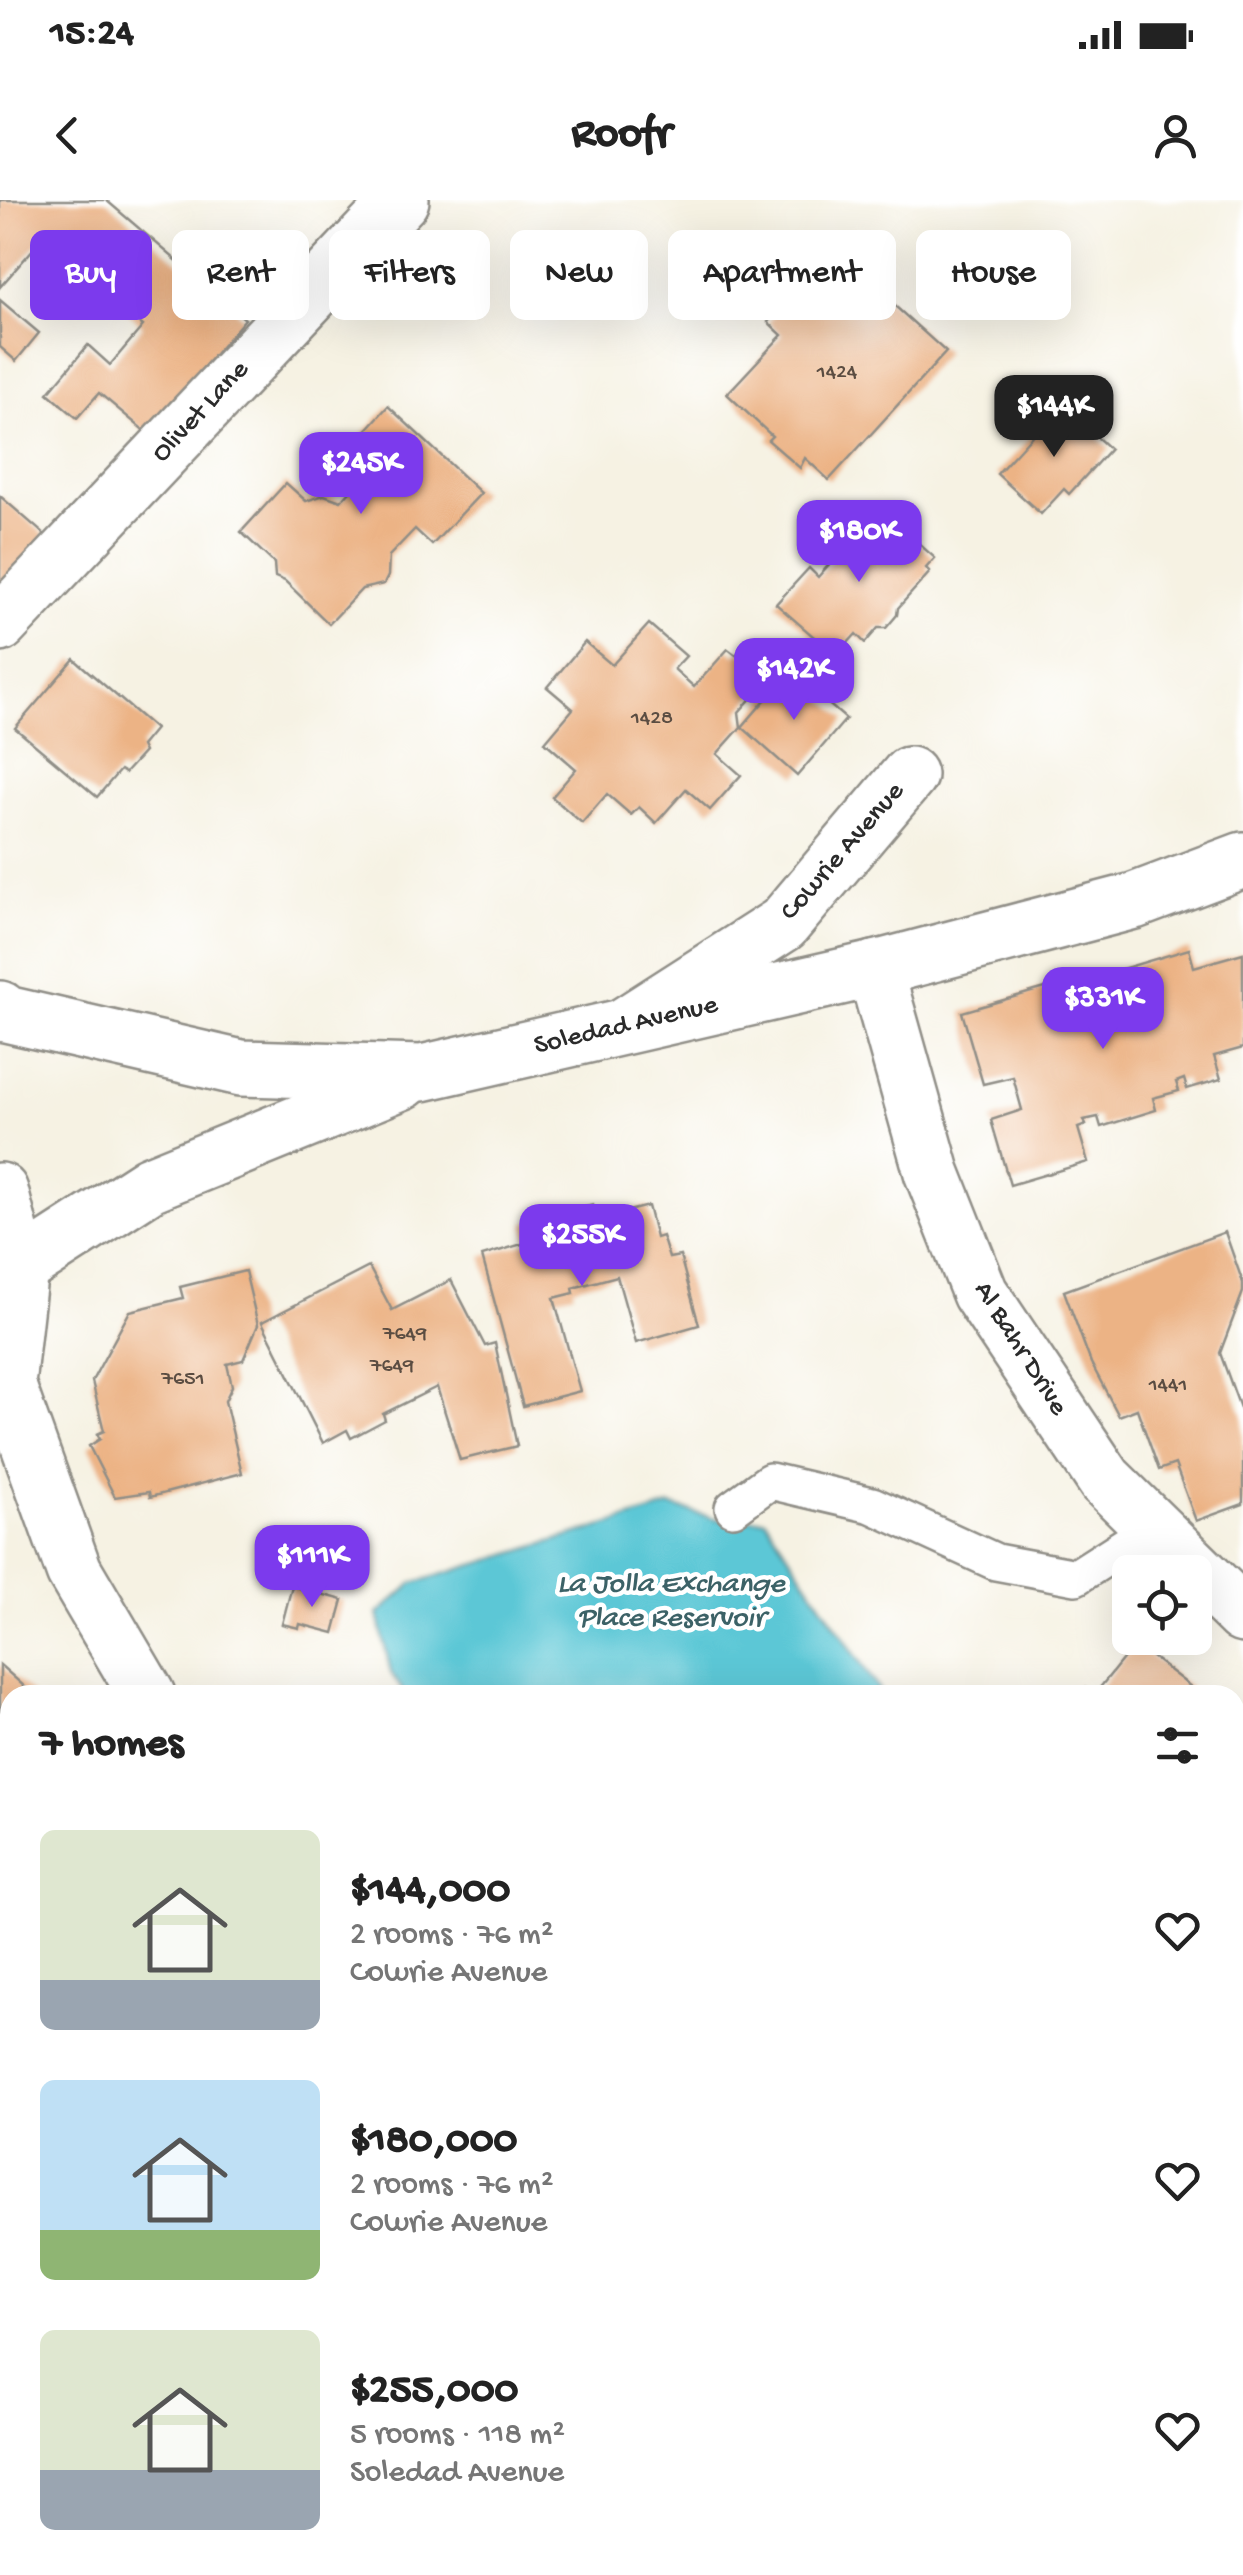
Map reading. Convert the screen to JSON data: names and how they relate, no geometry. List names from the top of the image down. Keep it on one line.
{"streets":{"street":["Olivet Lane","Cowrie Avenue","Soledad Avenue","Al Bahr Drive"]},"crossings":[["Cowrie Avenue","Soledad Avenue"],["Soledad Avenue","Al Bahr Drive"]],"water":["La Jolla Exchange Place Reservoir"],"house_numbers":["1424","1428","7649","7649","7651","1441"],"page":{"status":"15:24","header":"Roofr","chip":["Buy","Rent","Filters","New","Apartment","House"],"price":["$144K","$245K","$180K","$142K","$331K","$255K","$111K"],"heading":"7 homes","list":[{"name":"$144,000","note":"2 rooms · 76 m² · Cowrie Avenue"},{"name":"$180,000","note":"2 rooms · 76 m² · Cowrie Avenue"},{"name":"$255,000","note":"5 rooms · 118 m² · Soledad Avenue"}]}}
